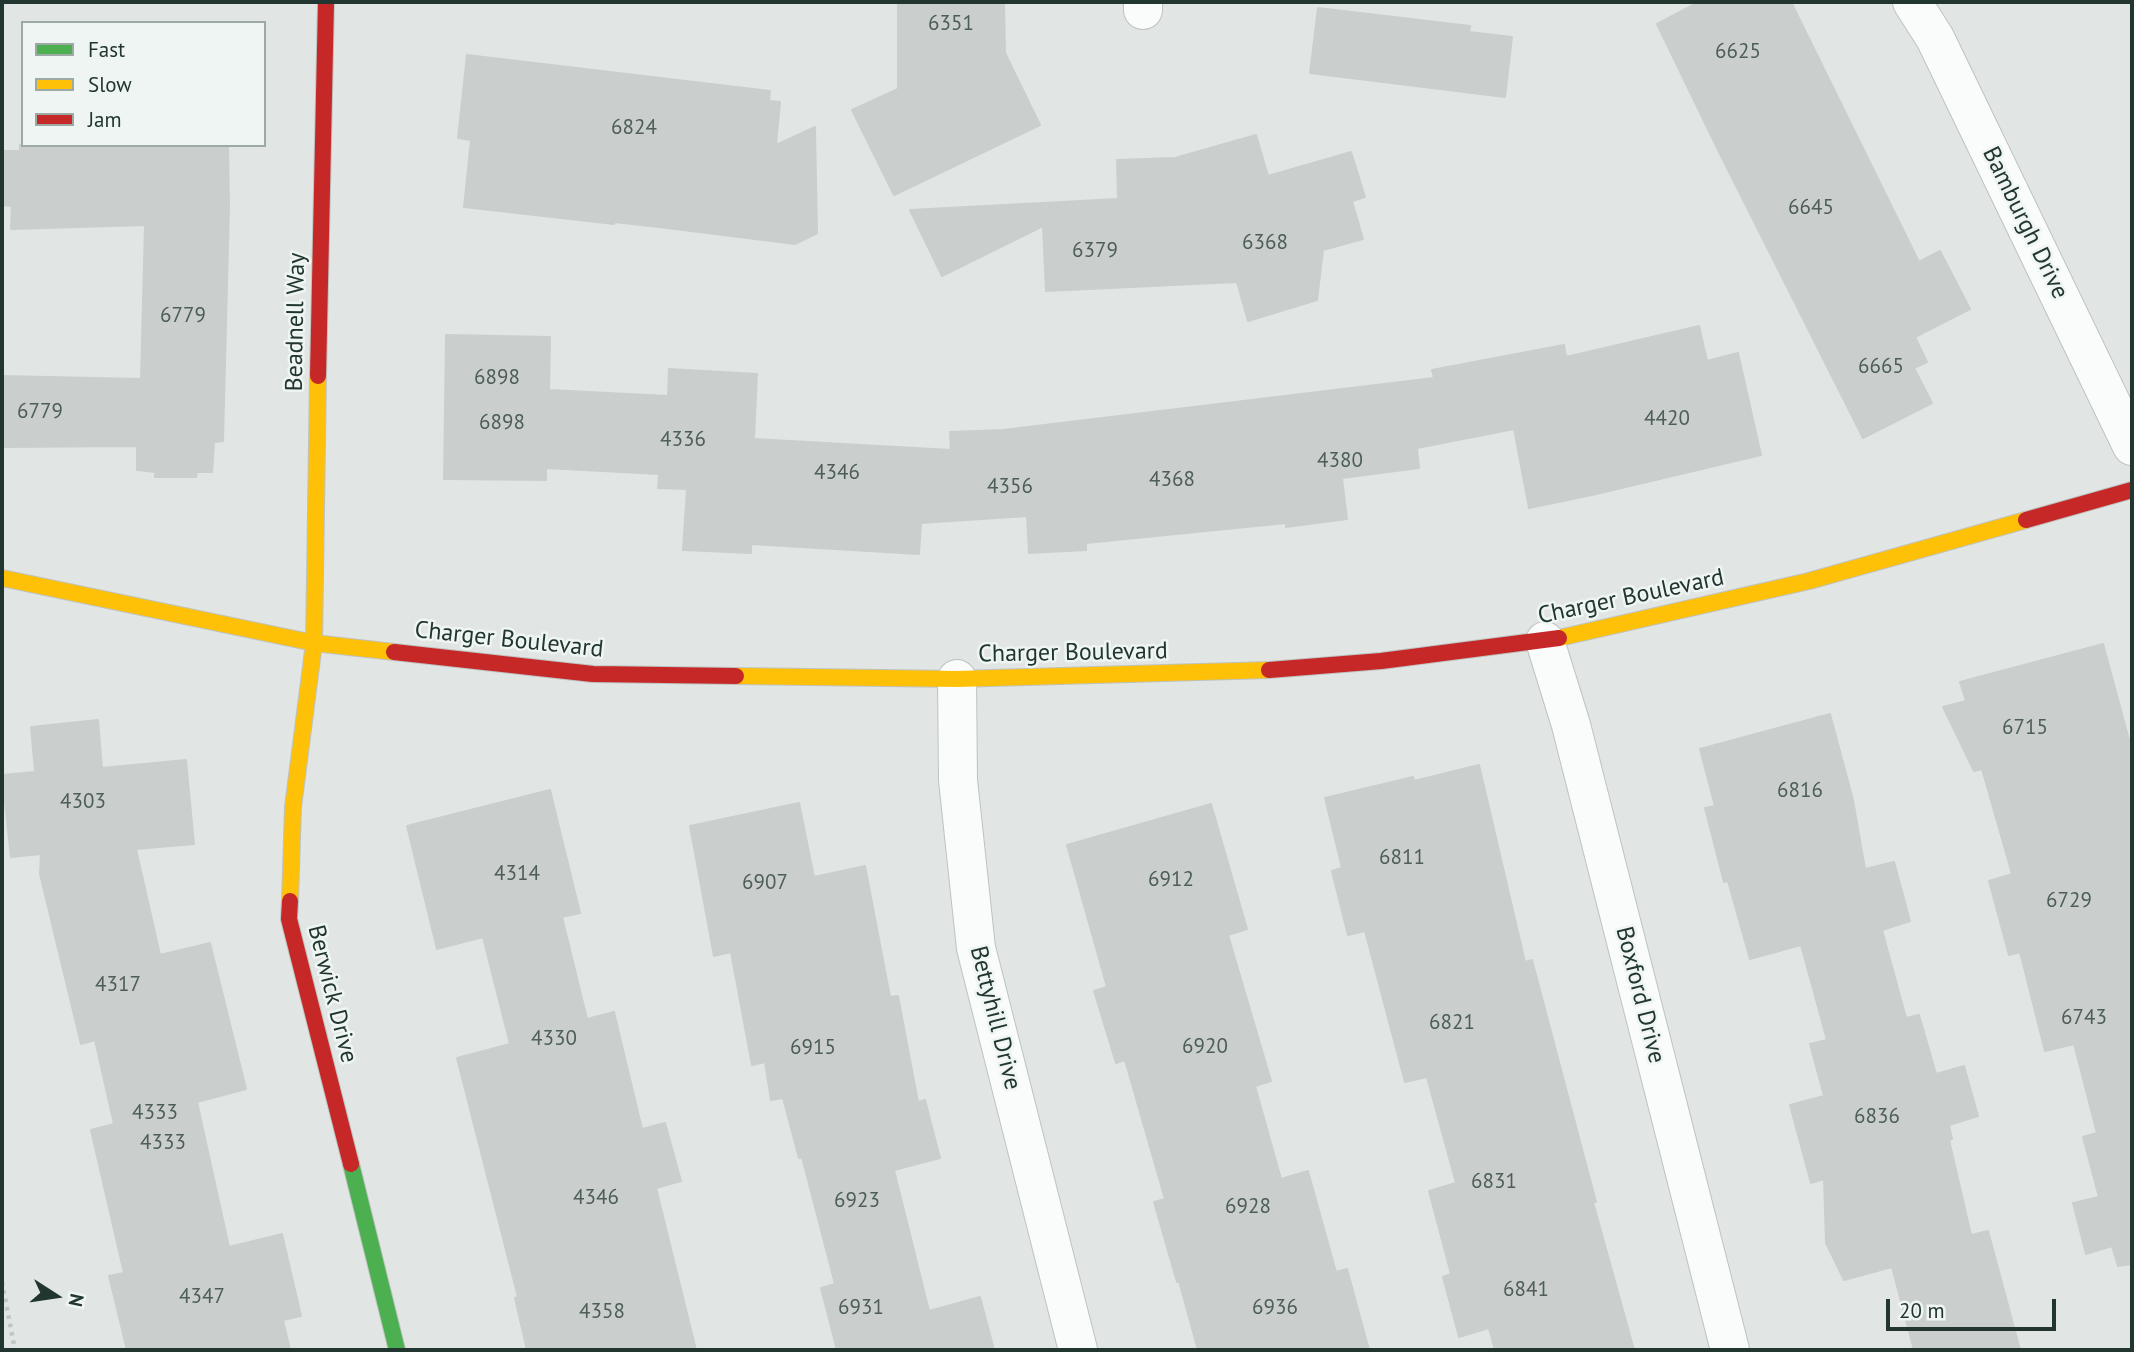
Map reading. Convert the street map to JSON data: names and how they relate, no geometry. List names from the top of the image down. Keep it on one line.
{"streets":{"street":["Bamburgh Drive","Beadnell Way","Charger Boulevard","Berwick Drive","Boxford Drive","Bettyhill Drive"]},"crossings":[["Beadnell Way","Charger Boulevard"],["Beadnell Way","Berwick Drive"],["Charger Boulevard","Berwick Drive"],["Charger Boulevard","Boxford Drive"],["Charger Boulevard","Bettyhill Drive"]],"house_numbers":["6351","6625","6824","6645","6368","6379","6779","6665","6898","6779","4420","6898","4336","4380","4346","4368","4356","6715","6816","4303","6811","4314","6912","6907","6729","4317","6743","6821","4330","6920","6915","4333","6836","4333","6831","4346","6923","6928","6841","4347","6931","6936","4358"],"legend":["Fast","Slow","Jam"],"scale_bar":"20 m","north":"right"}
